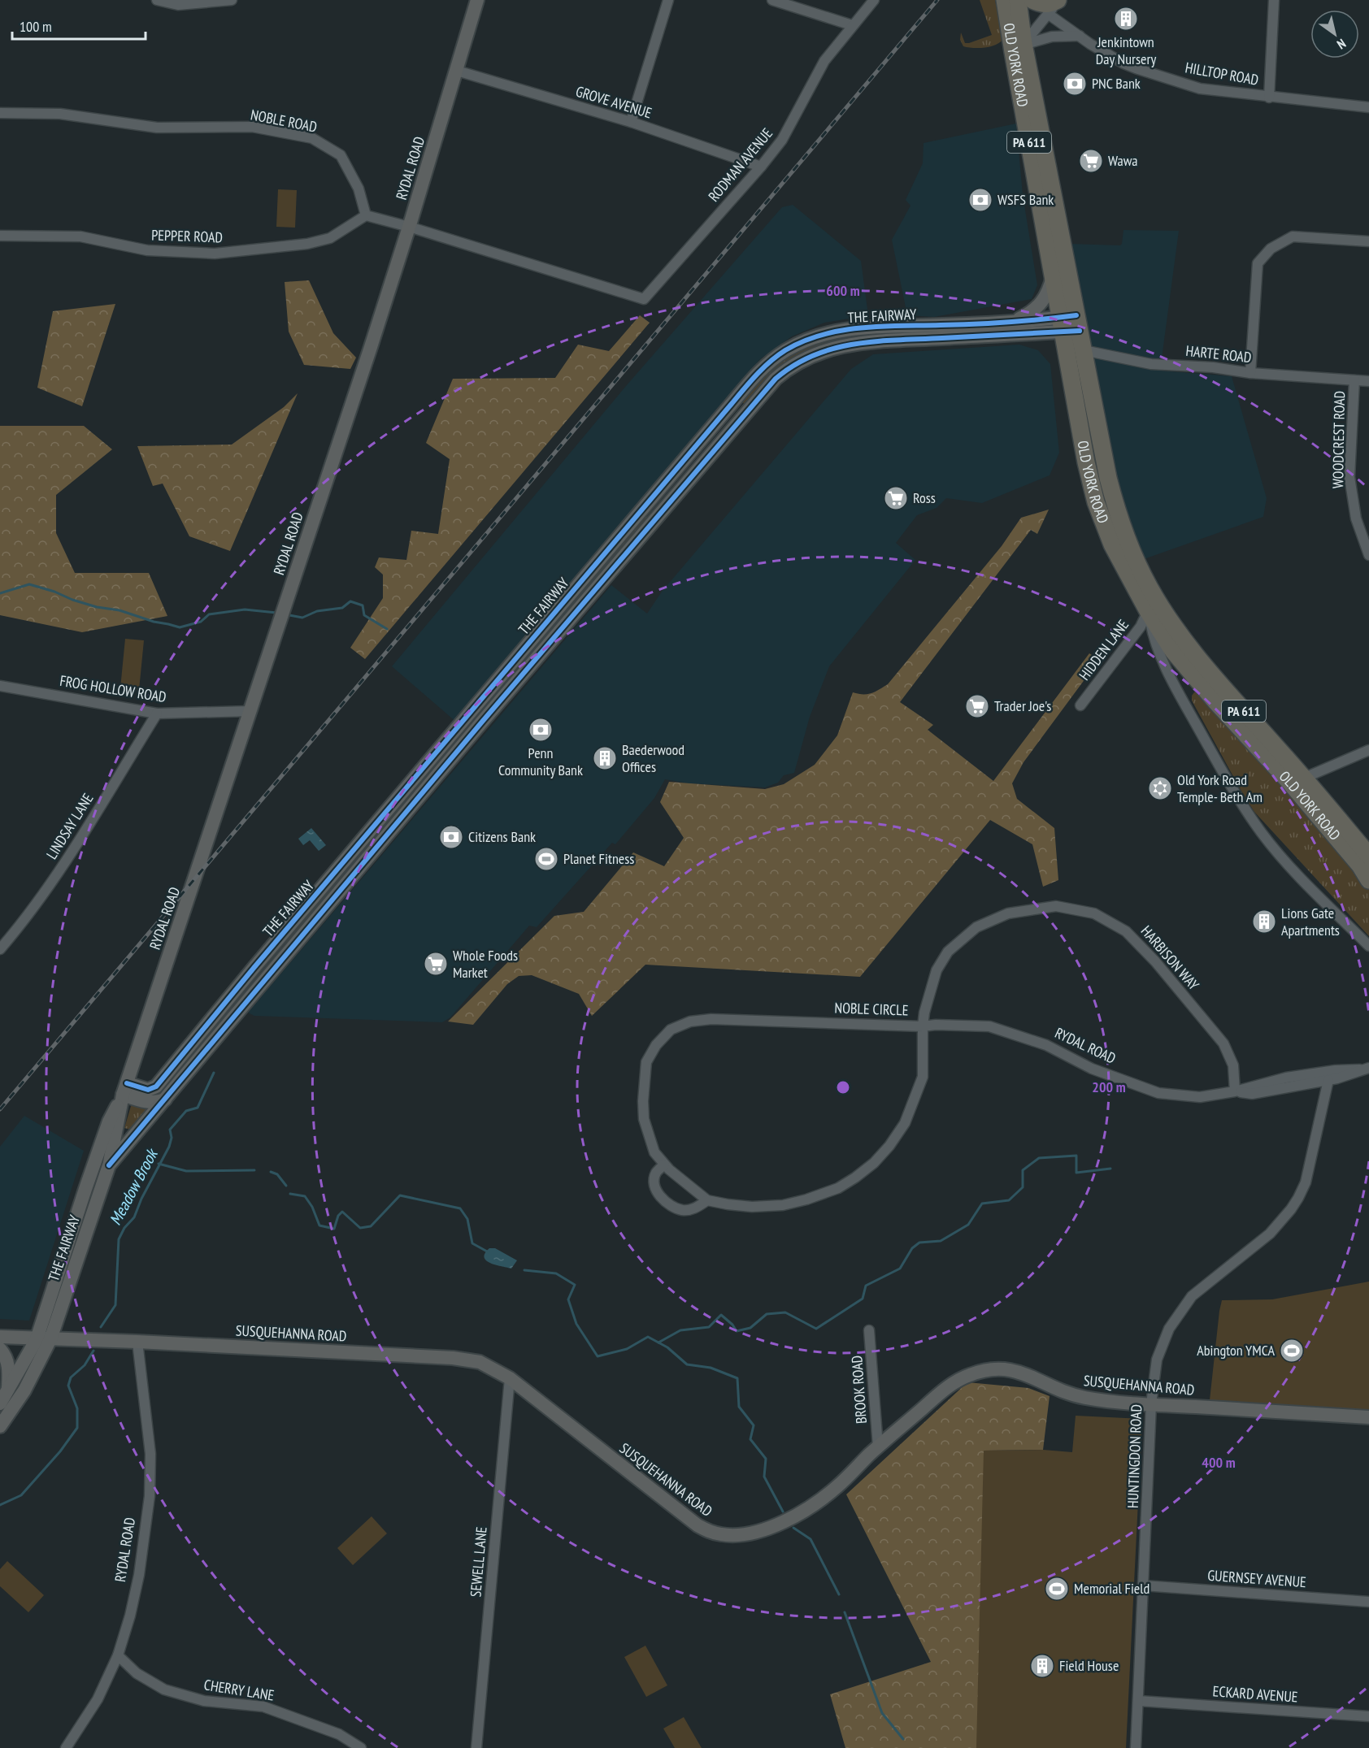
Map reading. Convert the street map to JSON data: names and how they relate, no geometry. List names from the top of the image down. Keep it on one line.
{"streets":{"highway":["OLD YORK ROAD","PA 611"],"main road":["RYDAL ROAD","THE FAIRWAY","SUSQUEHANNA ROAD"],"street":["HILLTOP ROAD","GROVE AVENUE","NOBLE ROAD","RODMAN AVENUE","PEPPER ROAD","HARTE ROAD","WOODCREST ROAD","HIDDEN LANE","FROG HOLLOW ROAD","LINDSAY LANE","HARBISON WAY","NOBLE CIRCLE","BROOK ROAD","HUNTINGDON ROAD","SEWELL LANE","GUERNSEY AVENUE","CHERRY LANE","ECKARD AVENUE"]},"crossings":[["OLD YORK ROAD","THE FAIRWAY"],["OLD YORK ROAD","HARTE ROAD"],["OLD YORK ROAD","HIDDEN LANE"],["GROVE AVENUE","RODMAN AVENUE"],["GROVE AVENUE","RYDAL ROAD"],["NOBLE ROAD","PEPPER ROAD"],["RODMAN AVENUE","RYDAL ROAD"],["RYDAL ROAD","THE FAIRWAY"],["RYDAL ROAD","FROG HOLLOW ROAD"],["RYDAL ROAD","HARBISON WAY"],["RYDAL ROAD","NOBLE CIRCLE"],["RYDAL ROAD","SUSQUEHANNA ROAD"],["RYDAL ROAD","HUNTINGDON ROAD"],["RYDAL ROAD","CHERRY LANE"],["THE FAIRWAY","SUSQUEHANNA ROAD"],["HARTE ROAD","WOODCREST ROAD"],["FROG HOLLOW ROAD","LINDSAY LANE"],["HARBISON WAY","NOBLE CIRCLE"],["SUSQUEHANNA ROAD","BROOK ROAD"],["SUSQUEHANNA ROAD","HUNTINGDON ROAD"],["SUSQUEHANNA ROAD","SEWELL LANE"],["HUNTINGDON ROAD","GUERNSEY AVENUE"],["HUNTINGDON ROAD","ECKARD AVENUE"]],"water":["Meadow Brook"],"places":{"building":["Jenkintown Day Nursery","Baederwood Offices","Lions Gate Apartments","Field House"],"bank":["PNC Bank","WSFS Bank","Penn Community Bank","Citizens Bank"],"supermarket":["Wawa","Ross","Trader Joe's","Whole Foods Market"],"synagogue":["Old York Road Temple- Beth Am"],"sports":["Planet Fitness","Abington YMCA","Memorial Field"]},"scale_bar":"100 m","north":"bottom right","rings":["600 m","200 m","400 m"]}
